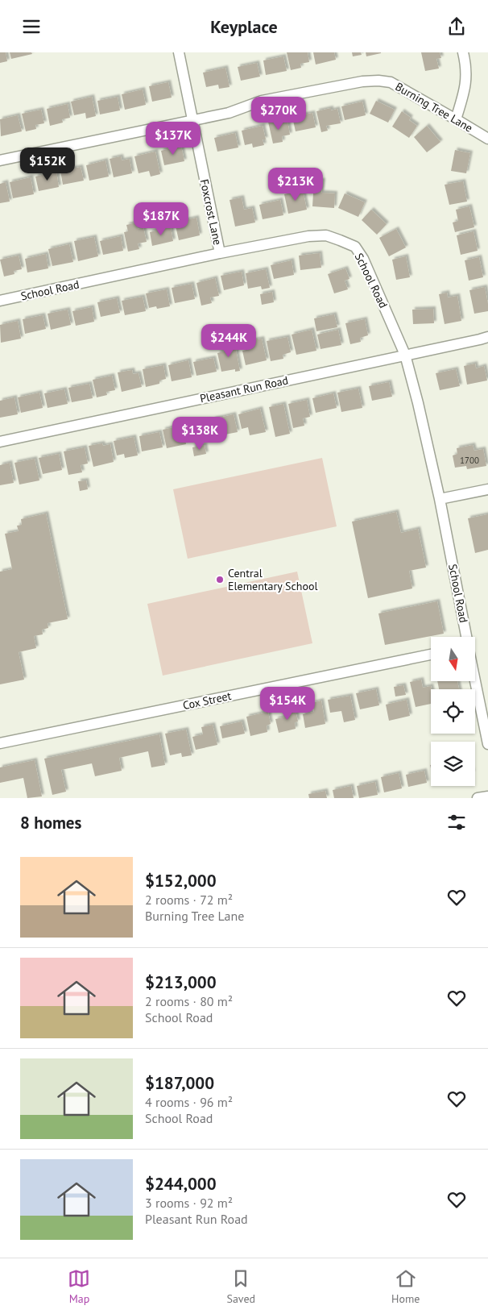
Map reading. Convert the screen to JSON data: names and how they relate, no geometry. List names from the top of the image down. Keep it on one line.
{"streets":{"street":["Burning Tree Lane","Foxcrost Lane","School Road","Pleasant Run Road","Cox Street"]},"crossings":[["Burning Tree Lane","Foxcrost Lane"],["Foxcrost Lane","School Road"],["School Road","Pleasant Run Road"]],"places":["Central Elementary School"],"house_numbers":["1700"],"north":"bottom","page":{"header":"Keyplace","price":["$270K","$137K","$152K","$213K","$187K","$244K","$138K","$154K"],"heading":"8 homes","list":[{"name":"$152,000","note":"2 rooms · 72 m² · Burning Tree Lane"},{"name":"$213,000","note":"2 rooms · 80 m² · School Road"},{"name":"$187,000","note":"4 rooms · 96 m² · School Road"},{"name":"$244,000","note":"3 rooms · 92 m² · Pleasant Run Road"}],"tabs":["Map","Saved","Home"]}}
